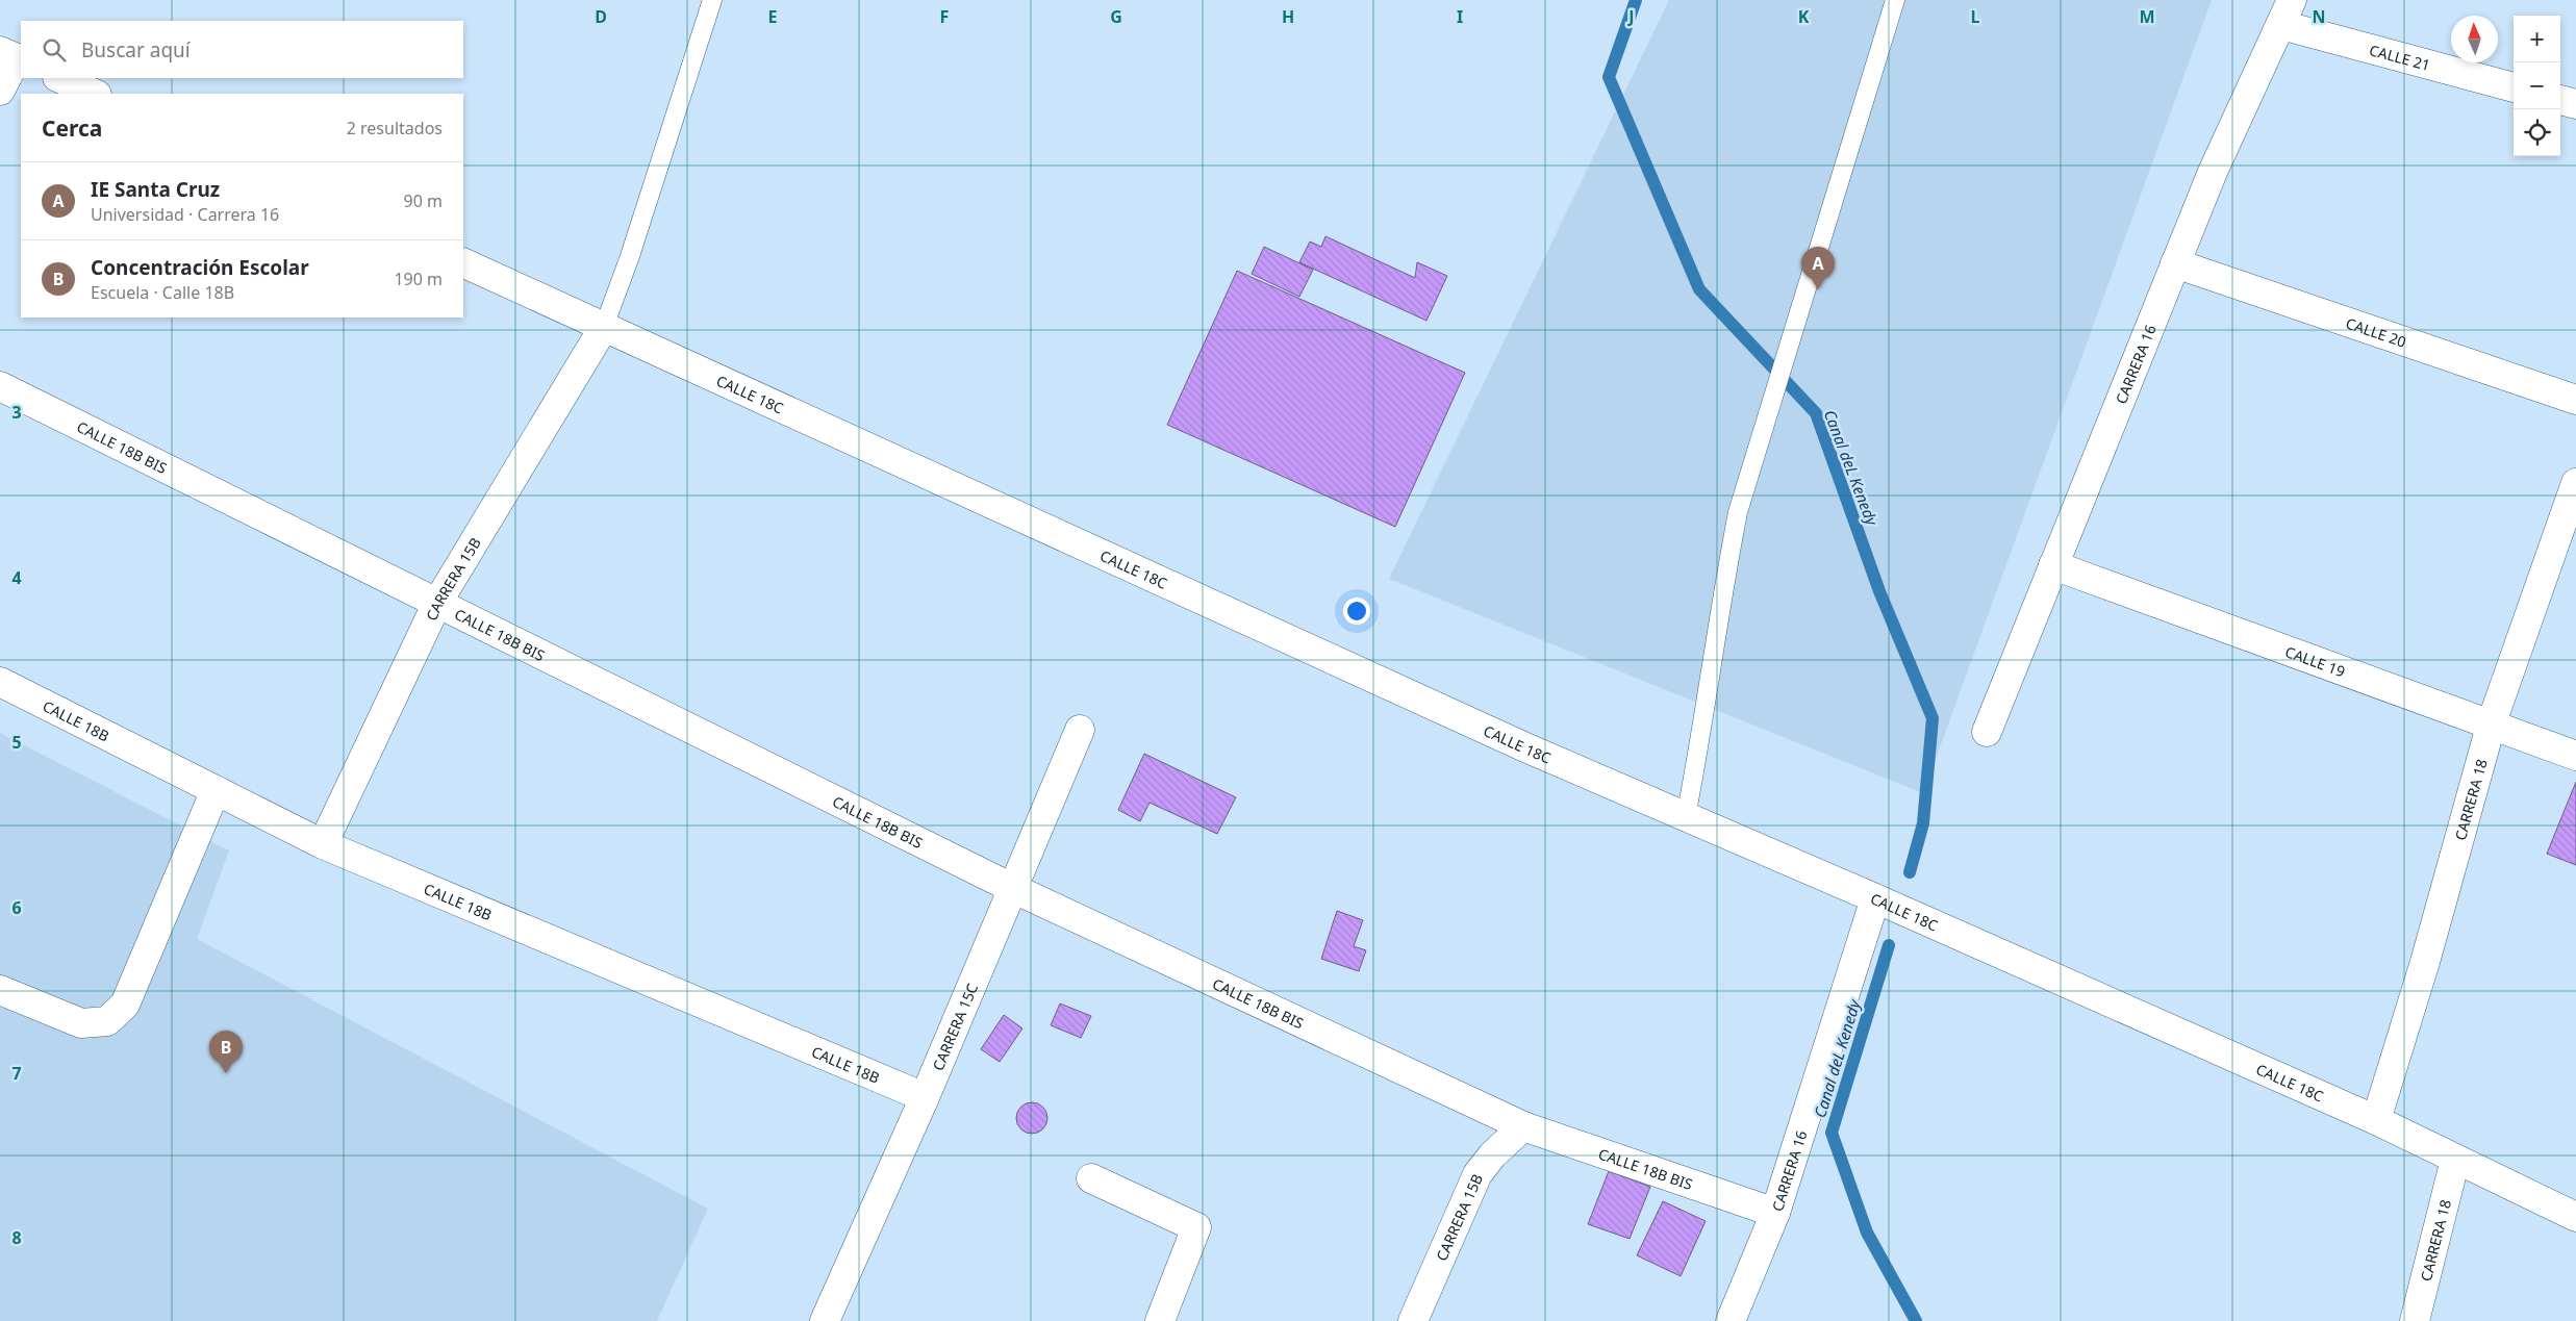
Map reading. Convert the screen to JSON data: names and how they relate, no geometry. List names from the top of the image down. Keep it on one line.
{"streets":{"street":["CALLE 21","CALLE 20","CARRERA 16","CALLE 18C","CALLE 18B BIS","CARRERA 15B","CALLE 19","CALLE 18B","CARRERA 18","CARRERA 15C"]},"crossings":[["CALLE 21","CARRERA 16"],["CALLE 20","CARRERA 16"],["CARRERA 16","CALLE 18C"],["CARRERA 16","CALLE 18B BIS"],["CARRERA 16","CALLE 19"],["CALLE 18C","CARRERA 15B"],["CALLE 18C","CARRERA 18"],["CALLE 18B BIS","CARRERA 15B"],["CALLE 18B BIS","CARRERA 15C"],["CARRERA 15B","CALLE 18B"],["CALLE 19","CARRERA 18"],["CALLE 18B","CARRERA 15C"]],"water":["Canal deL Kenedy"],"north":"top","page":{"map_buttons":["+","−"],"search":"Buscar aquí","heading":["Cerca","2 resultados"],"list":[{"mark":"A","name":"IE Santa Cruz","note":"Universidad · Carrera 16","value":"90 m"},{"mark":"B","name":"Concentración Escolar","note":"Escuela · Calle 18B","value":"190 m"}],"pins":["A","B"]},"grid":{"columns":["D","E","F","G","H","I","J","K","L","M","N"],"rows":["3","4","5","6","7","8"]}}
